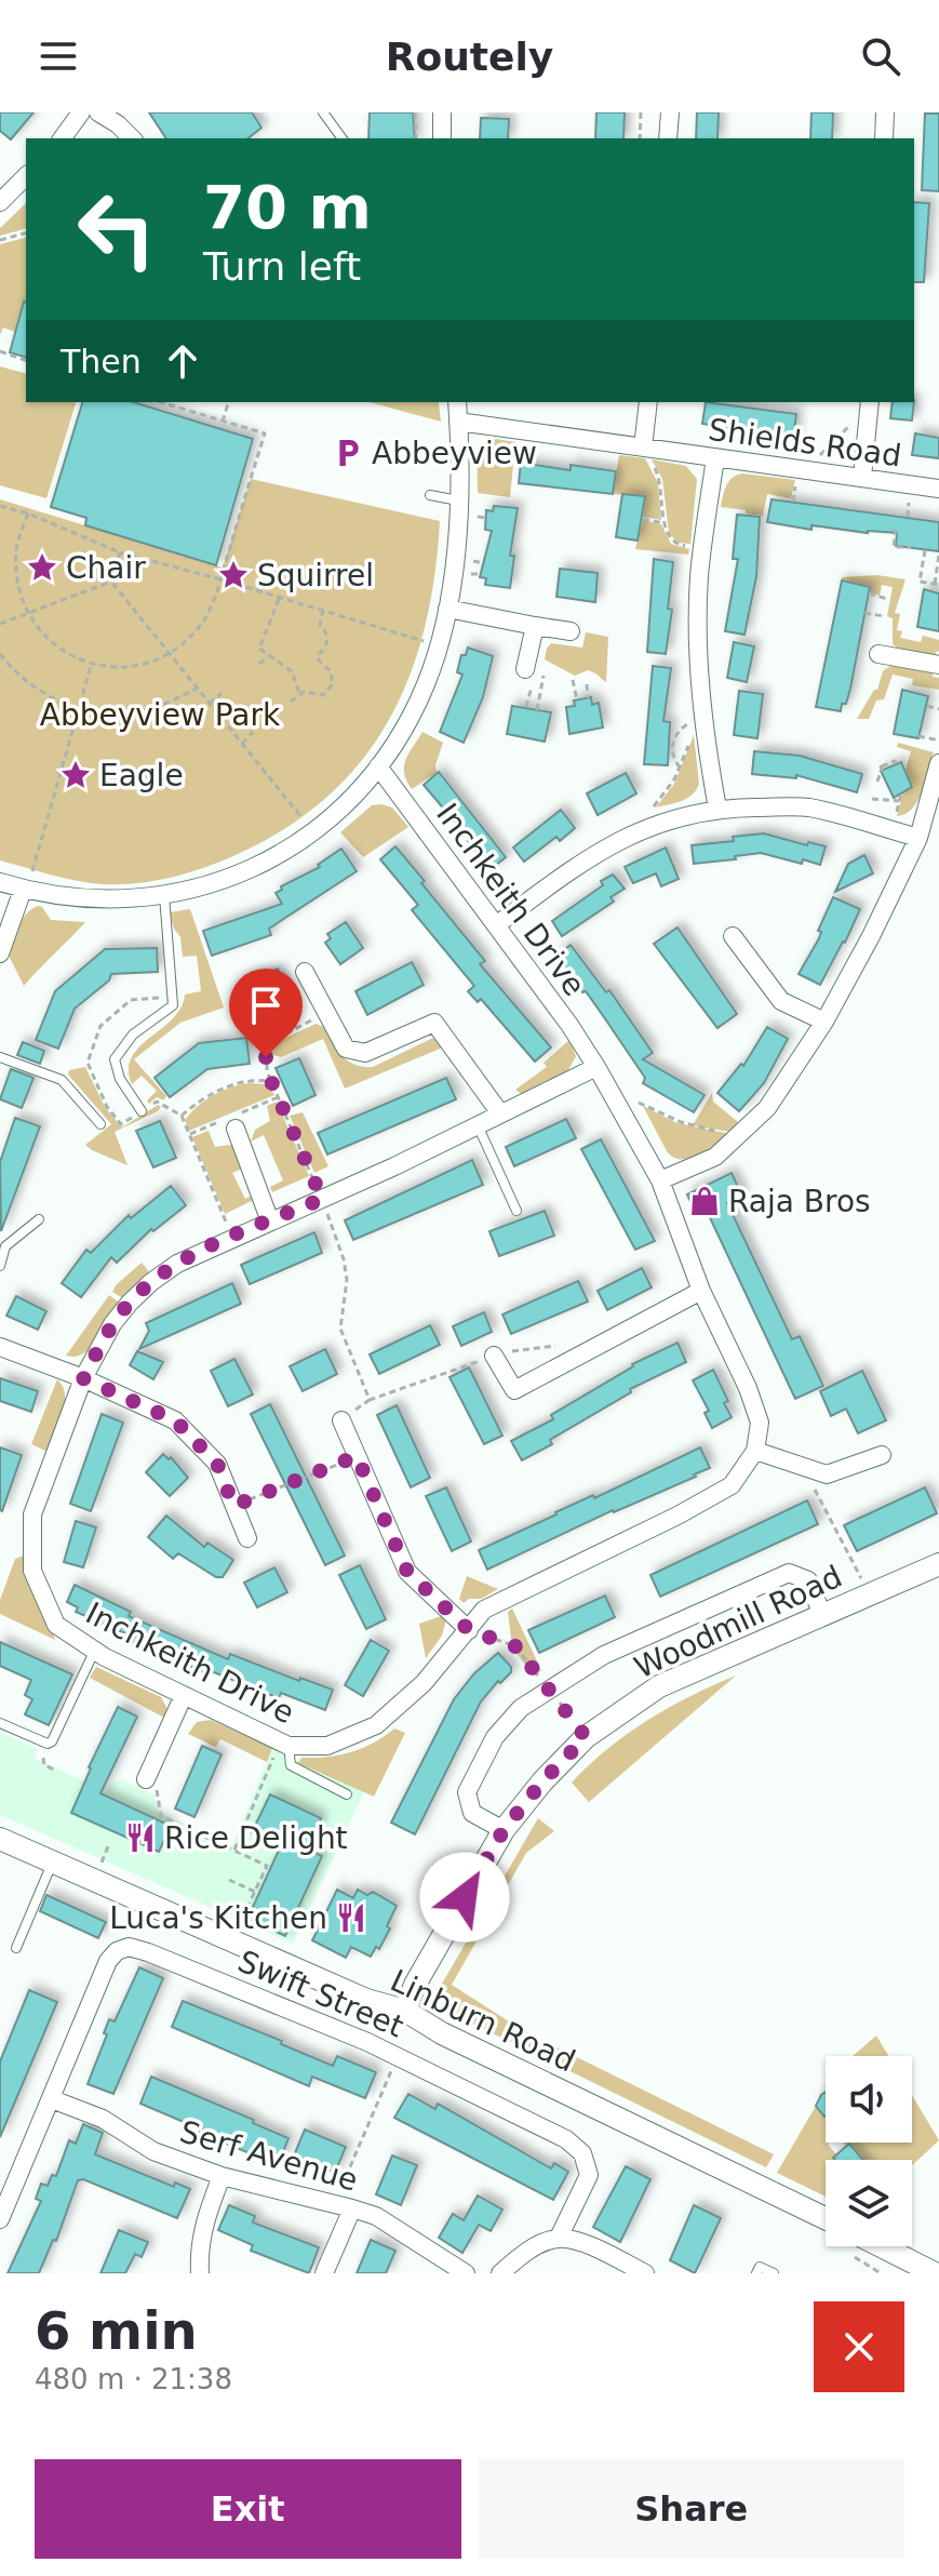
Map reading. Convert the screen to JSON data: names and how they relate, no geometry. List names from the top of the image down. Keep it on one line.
{"streets":{"street":["Shields Road","Inchkeith Drive","Woodmill Road","Swift Street","Linburn Road","Serf Avenue"]},"crossings":[["Woodmill Road","Linburn Road"],["Swift Street","Serf Avenue"]],"parks":["Abbeyview Park"],"places":{"parking":["Abbeyview"],"place":["Chair","Squirrel","Eagle"],"shop":["Raja Bros"],"restaurant":["Rice Delight","Luca's Kitchen"]},"page":{"header":"Routely","turn":["70 m","Turn left"],"then":"Then","heading":["6 min","480 m · 21:38"],"buttons":["Exit","Share"]}}
